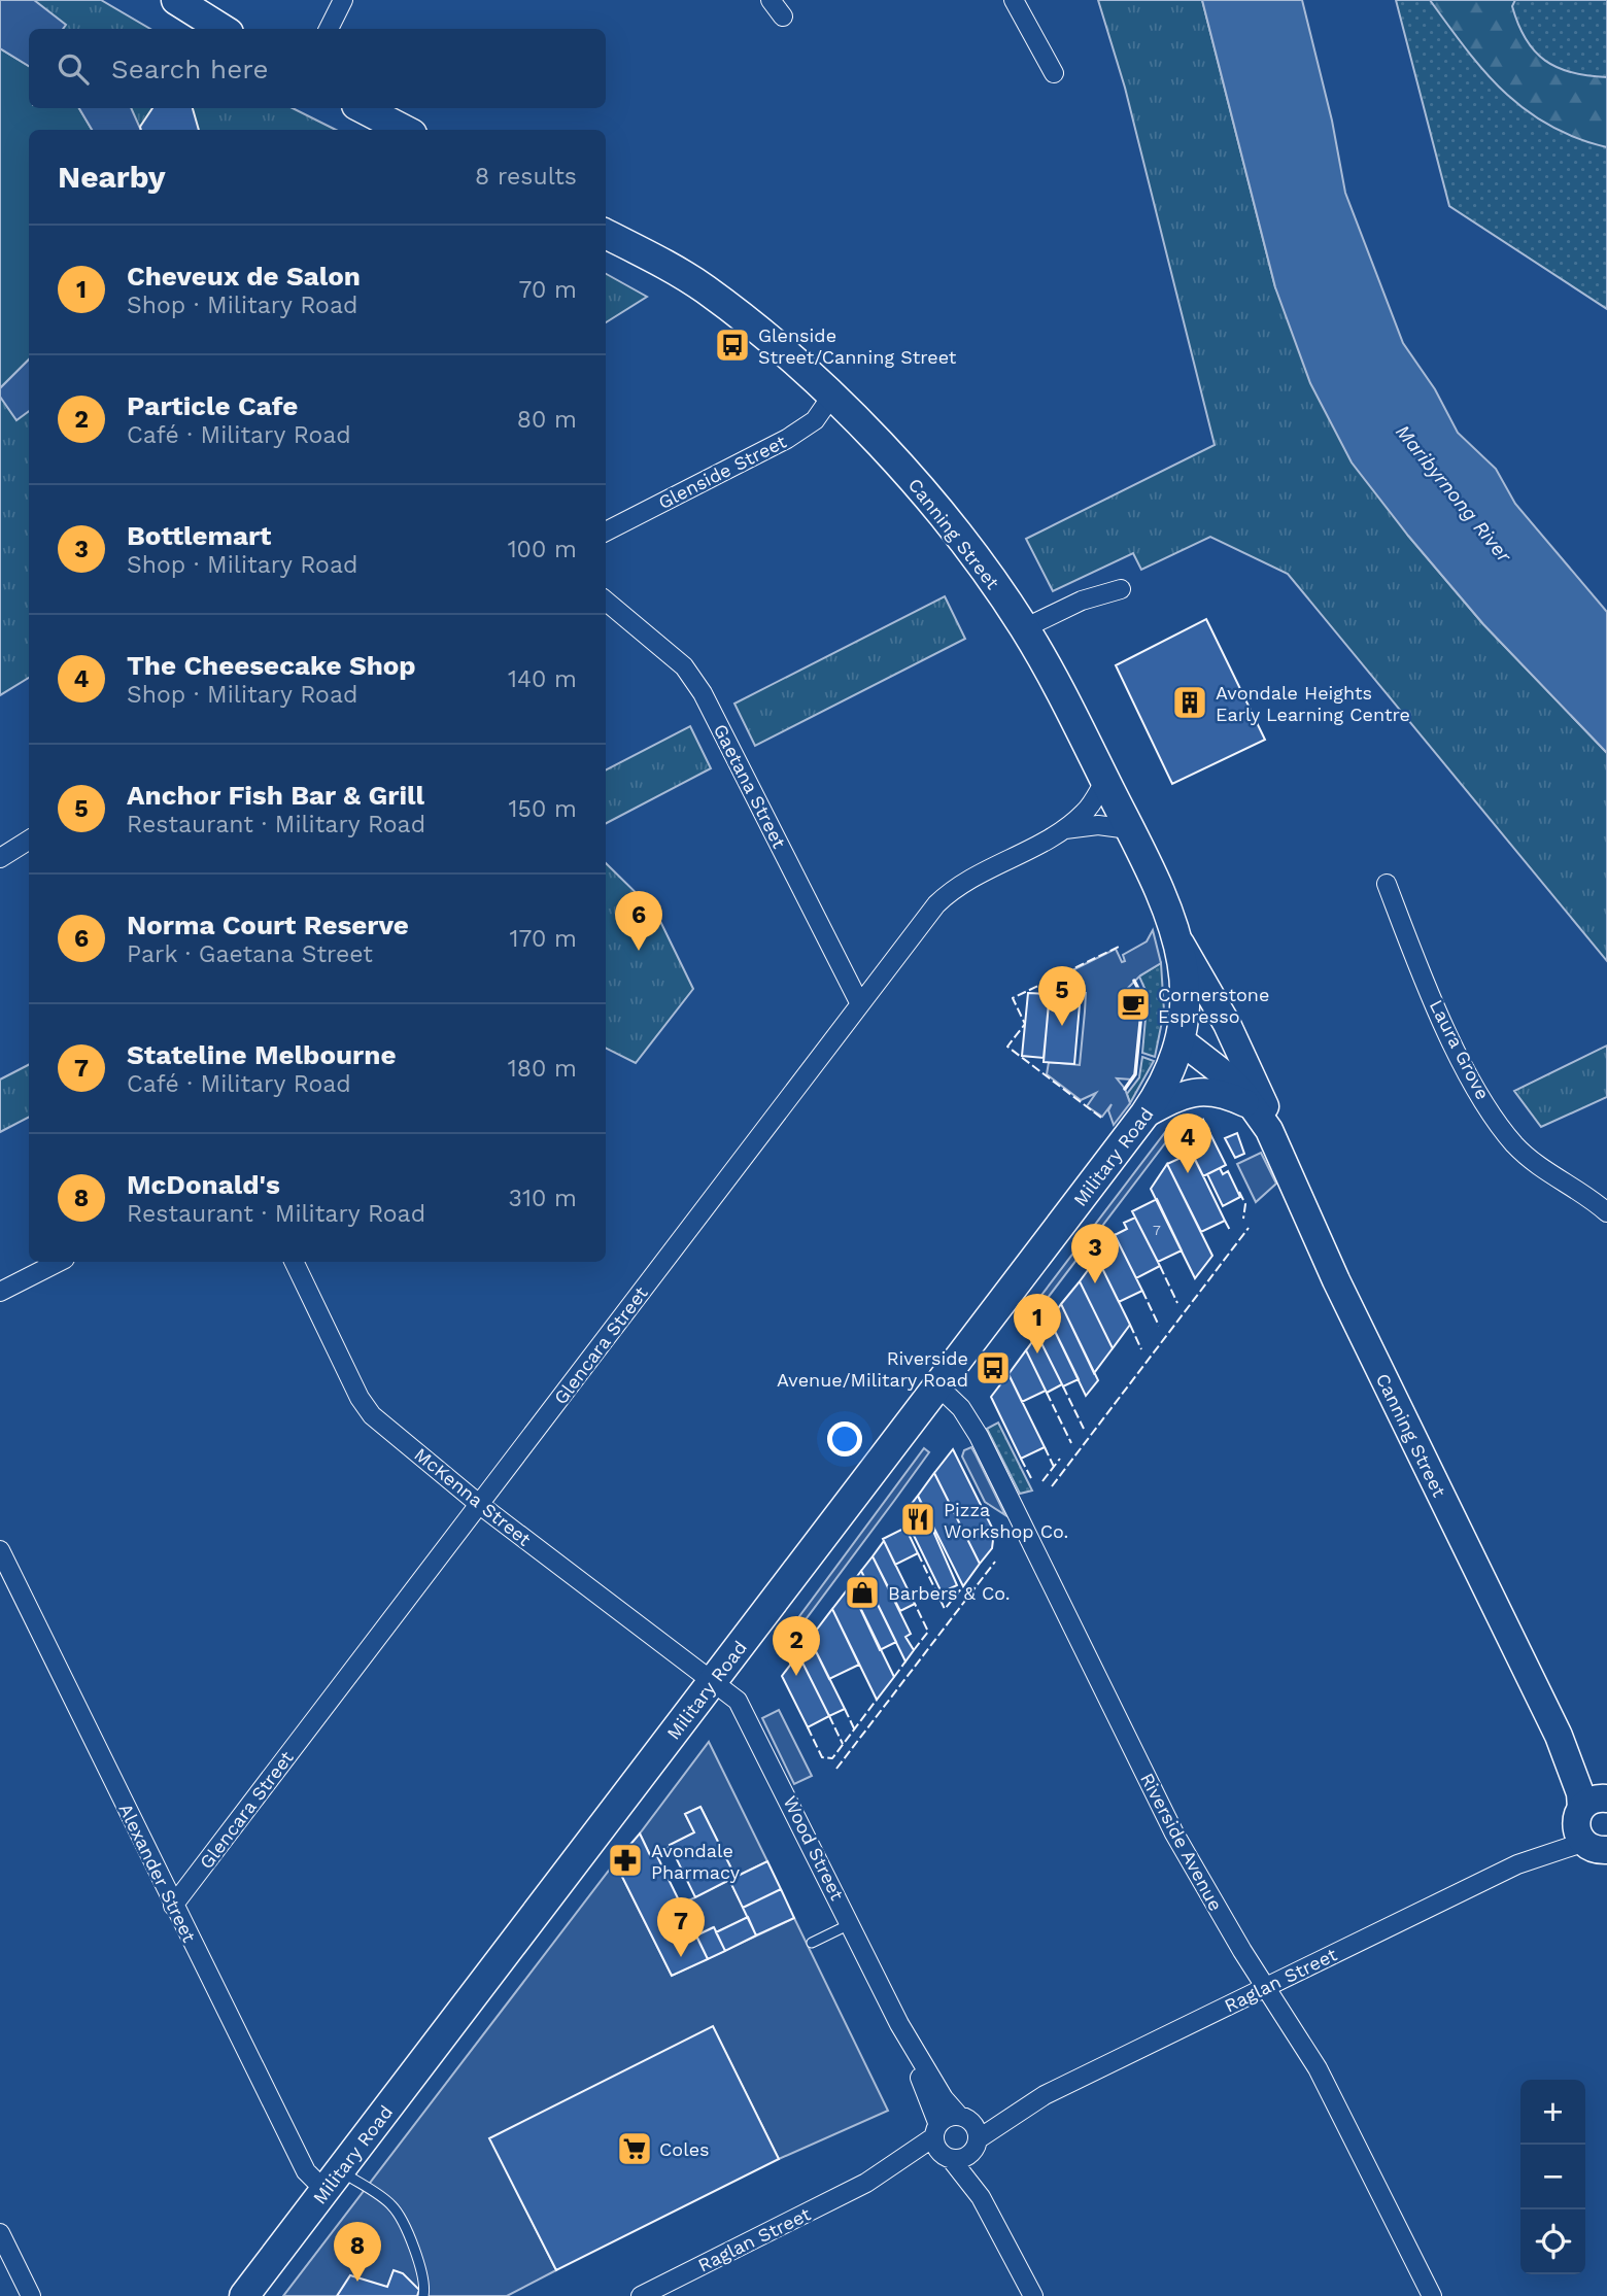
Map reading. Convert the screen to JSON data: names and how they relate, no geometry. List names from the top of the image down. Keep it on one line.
{"streets":{"main road":["Canning Street","Military Road"],"street":["Glenside Street","Gaetana Street","Laura Grove","Glencara Street","McKenna Street","Riverside Avenue","Wood Street","Alexander Street","Raglan Street"]},"crossings":[["Glenside Street","Canning Street"],["Canning Street","Military Road"],["Canning Street","Glencara Street"],["Canning Street","Raglan Street"],["Gaetana Street","Glencara Street"],["Military Road","McKenna Street"],["Military Road","Riverside Avenue"],["Military Road","Wood Street"],["Military Road","Alexander Street"],["Glencara Street","McKenna Street"],["Glencara Street","Alexander Street"],["McKenna Street","Wood Street"],["Riverside Avenue","Raglan Street"],["Wood Street","Raglan Street"]],"water":["Maribyrnong River"],"places":{"bus stop":["Glenside Street/Canning Street","Riverside Avenue/Military Road"],"building":["Avondale Heights Early Learning Centre"],"cafe":["Cornerstone Espresso"],"restaurant":["Pizza Workshop Co."],"shop":["Barbers & Co."],"pharmacy":["Avondale Pharmacy"],"supermarket":["Coles"]},"house_numbers":["7"],"page":{"search":"Search here","heading":["Nearby","8 results"],"list":[{"mark":"1","name":"Cheveux de Salon","note":"Shop · Military Road","value":"70 m"},{"mark":"2","name":"Particle Cafe","note":"Café · Military Road","value":"80 m"},{"mark":"3","name":"Bottlemart","note":"Shop · Military Road","value":"100 m"},{"mark":"4","name":"The Cheesecake Shop","note":"Shop · Military Road","value":"140 m"},{"mark":"5","name":"Anchor Fish Bar & Grill","note":"Restaurant · Military Road","value":"150 m"},{"mark":"6","name":"Norma Court Reserve","note":"Park · Gaetana Street","value":"170 m"},{"mark":"7","name":"Stateline Melbourne","note":"Café · Military Road","value":"180 m"},{"mark":"8","name":"McDonald's","note":"Restaurant · Military Road","value":"310 m"}],"pins":["6","5","4","3","1","2","7","8"],"map_buttons":["+","−"]}}
